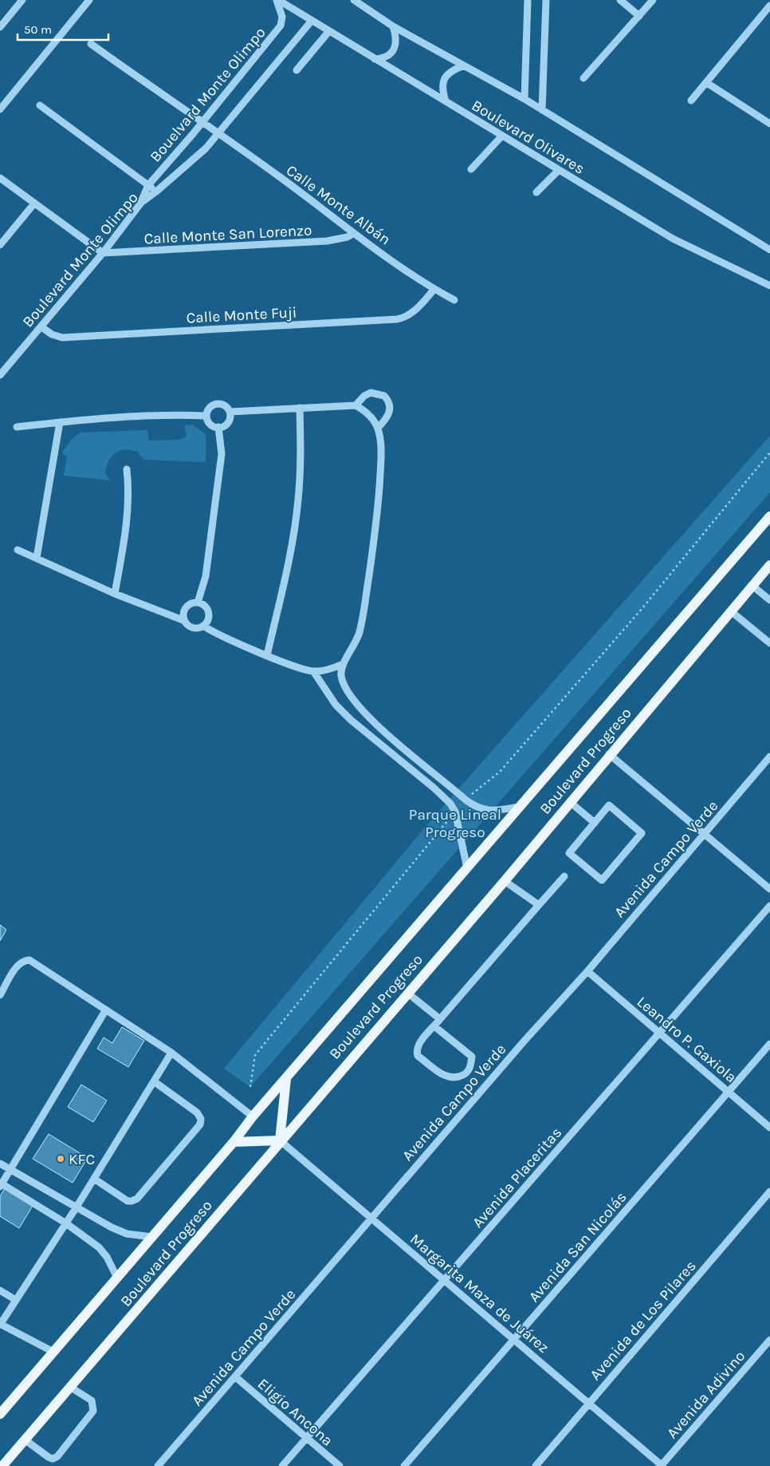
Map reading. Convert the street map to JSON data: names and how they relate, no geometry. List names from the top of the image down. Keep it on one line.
{"streets":{"main road":["Boulevard Progreso"],"street":["Bouelvard Monte Olimpo","Boulevard Olivares","Calle Monte Albán","Calle Monte San Lorenzo","Boulevard Monte Olimpo","Calle Monte Fuji","Avenida Campo Verde","Leandro P. Gaxiola","Avenida Placeritas","Avenida San Nicolás","Margarita Maza de Juárez","Avenida de Los Pilares","Avenida Adivino","Eligio Ancona"]},"crossings":[["Bouelvard Monte Olimpo","Boulevard Olivares"],["Bouelvard Monte Olimpo","Calle Monte Albán"],["Bouelvard Monte Olimpo","Boulevard Monte Olimpo"],["Boulevard Olivares","Boulevard Monte Olimpo"],["Calle Monte Albán","Calle Monte San Lorenzo"],["Calle Monte Albán","Boulevard Monte Olimpo"],["Calle Monte Albán","Calle Monte Fuji"],["Calle Monte San Lorenzo","Boulevard Monte Olimpo"],["Boulevard Monte Olimpo","Calle Monte Fuji"],["Boulevard Progreso","Margarita Maza de Juárez"],["Avenida Campo Verde","Leandro P. Gaxiola"],["Avenida Campo Verde","Margarita Maza de Juárez"],["Avenida Campo Verde","Eligio Ancona"],["Leandro P. Gaxiola","Avenida Placeritas"],["Leandro P. Gaxiola","Avenida San Nicolás"],["Avenida Placeritas","Margarita Maza de Juárez"],["Avenida Placeritas","Eligio Ancona"],["Avenida San Nicolás","Margarita Maza de Juárez"],["Margarita Maza de Juárez","Avenida de Los Pilares"],["Margarita Maza de Juárez","Avenida Adivino"]],"parks":["Parque Lineal Progreso"],"places":["KFC"],"scale_bar":"50 m"}
